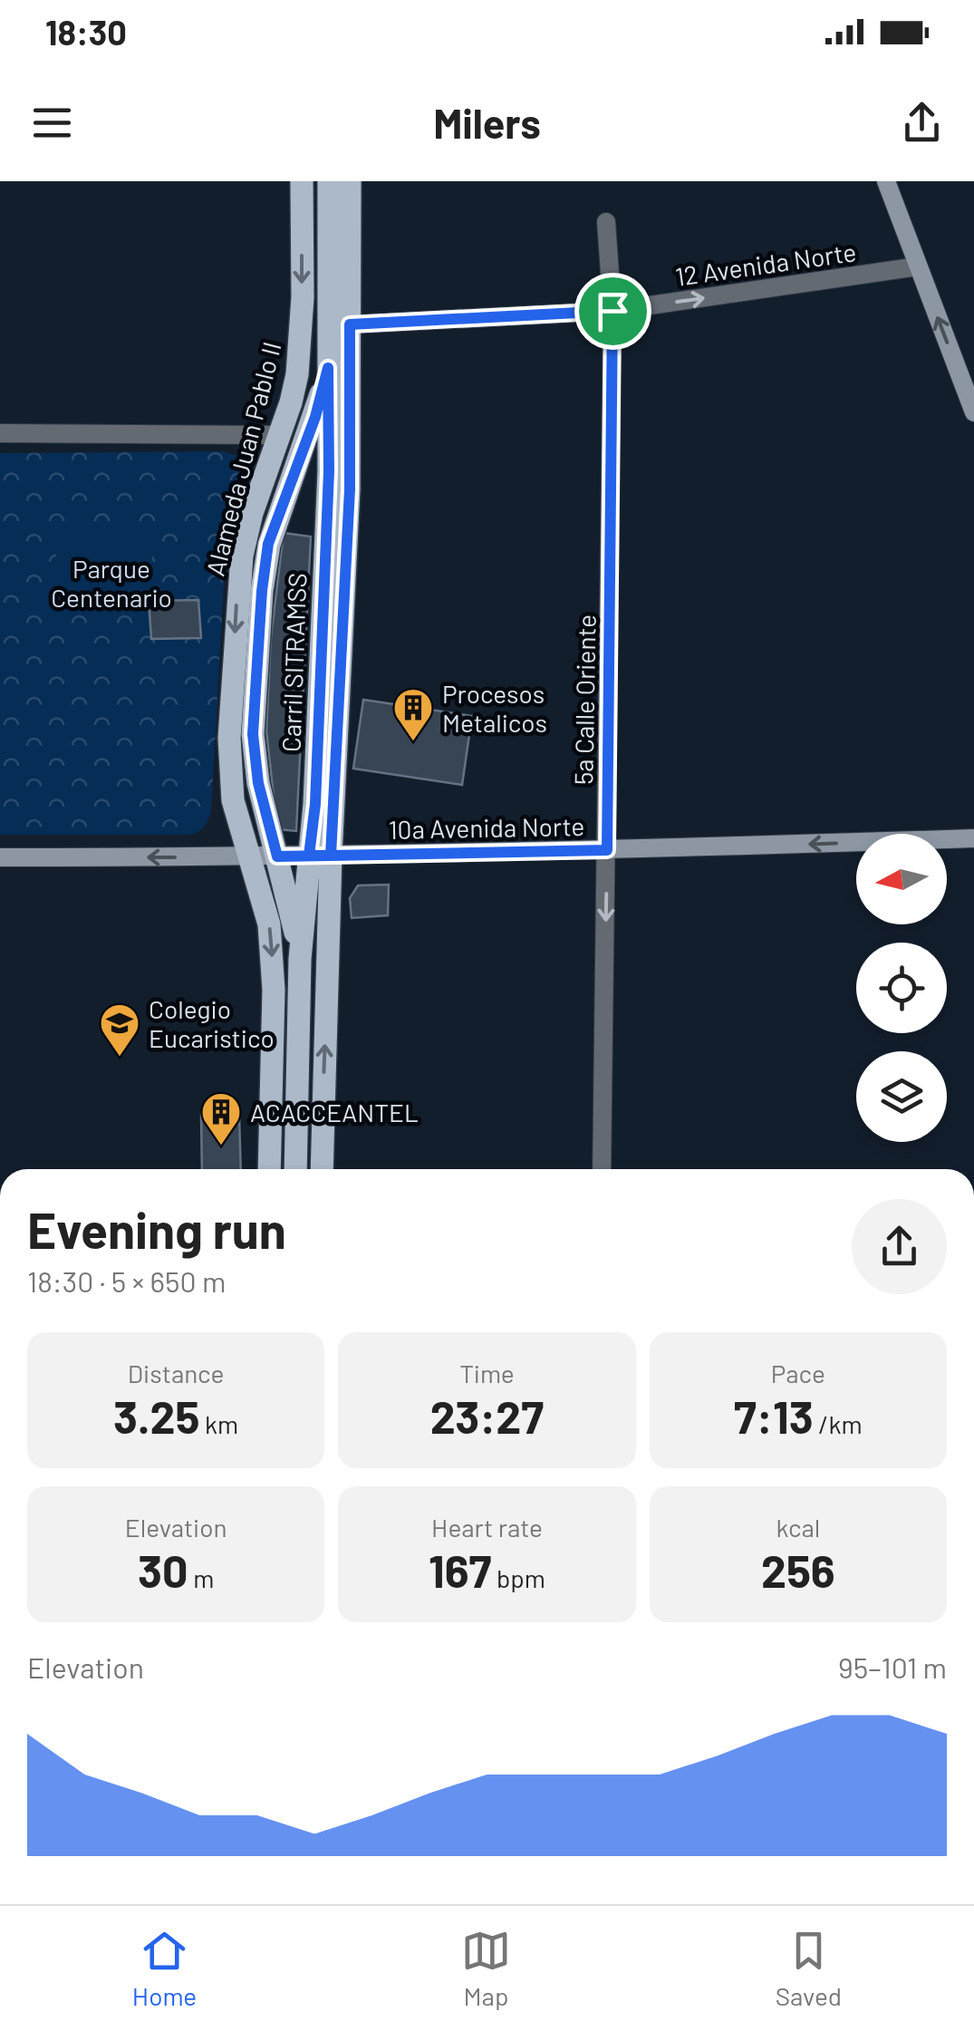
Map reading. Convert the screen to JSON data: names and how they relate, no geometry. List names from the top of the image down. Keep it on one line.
{"streets":{"main road":["Alameda Juan Pablo II","Carril SITRAMSS"],"street":["12 Avenida Norte","5a Calle Oriente","10a Avenida Norte"]},"crossings":[["12 Avenida Norte","5a Calle Oriente"],["Alameda Juan Pablo II","10a Avenida Norte"],["Carril SITRAMSS","10a Avenida Norte"],["5a Calle Oriente","10a Avenida Norte"]],"one_way":["12 Avenida Norte","10a Avenida Norte"],"parks":["Parque Centenario"],"places":{"building":["Procesos Metalicos","ACACCEANTEL"],"school or university":["Colegio Eucaristico"]},"north":"left","page":{"status":"18:30","header":"Milers","heading":["Evening run","18:30 · 5 × 650 m"],"stats":[["Distance","3.25 km"],["Time","23:27"],["Pace","7:13 /km"],["Elevation","30 m"],["Heart rate","167 bpm"],["kcal","256"]],"chart":["Elevation","95–101 m"],"tabs":["Home","Map","Saved"]}}
